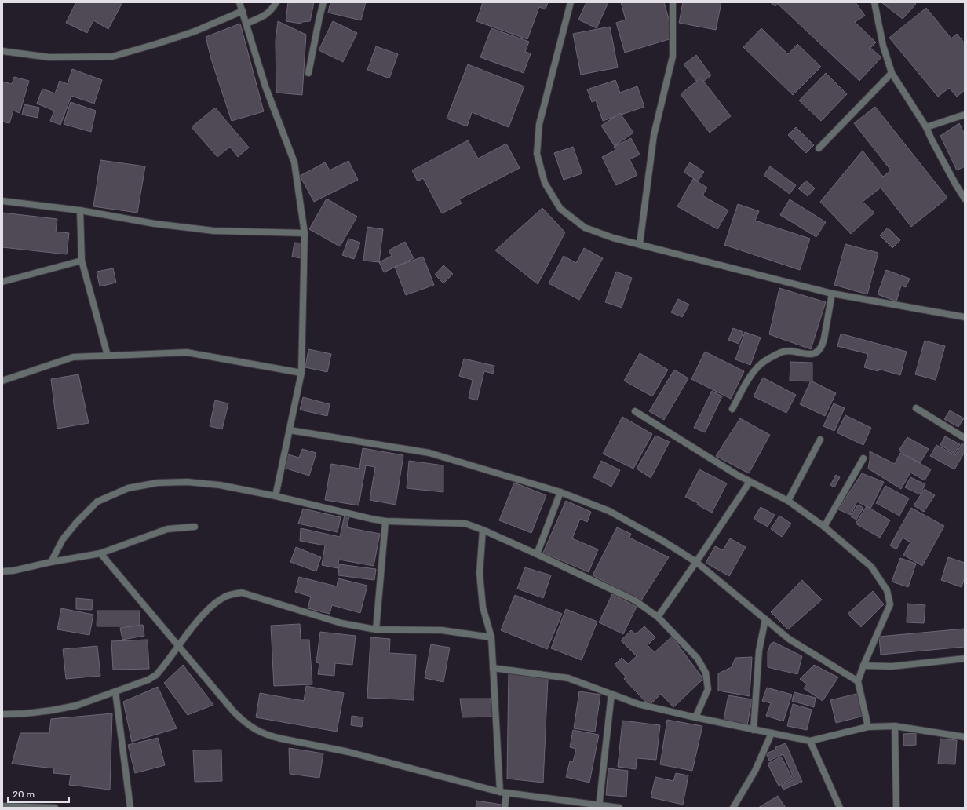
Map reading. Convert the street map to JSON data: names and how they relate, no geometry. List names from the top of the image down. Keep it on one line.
{"scale_bar":"20 m"}
